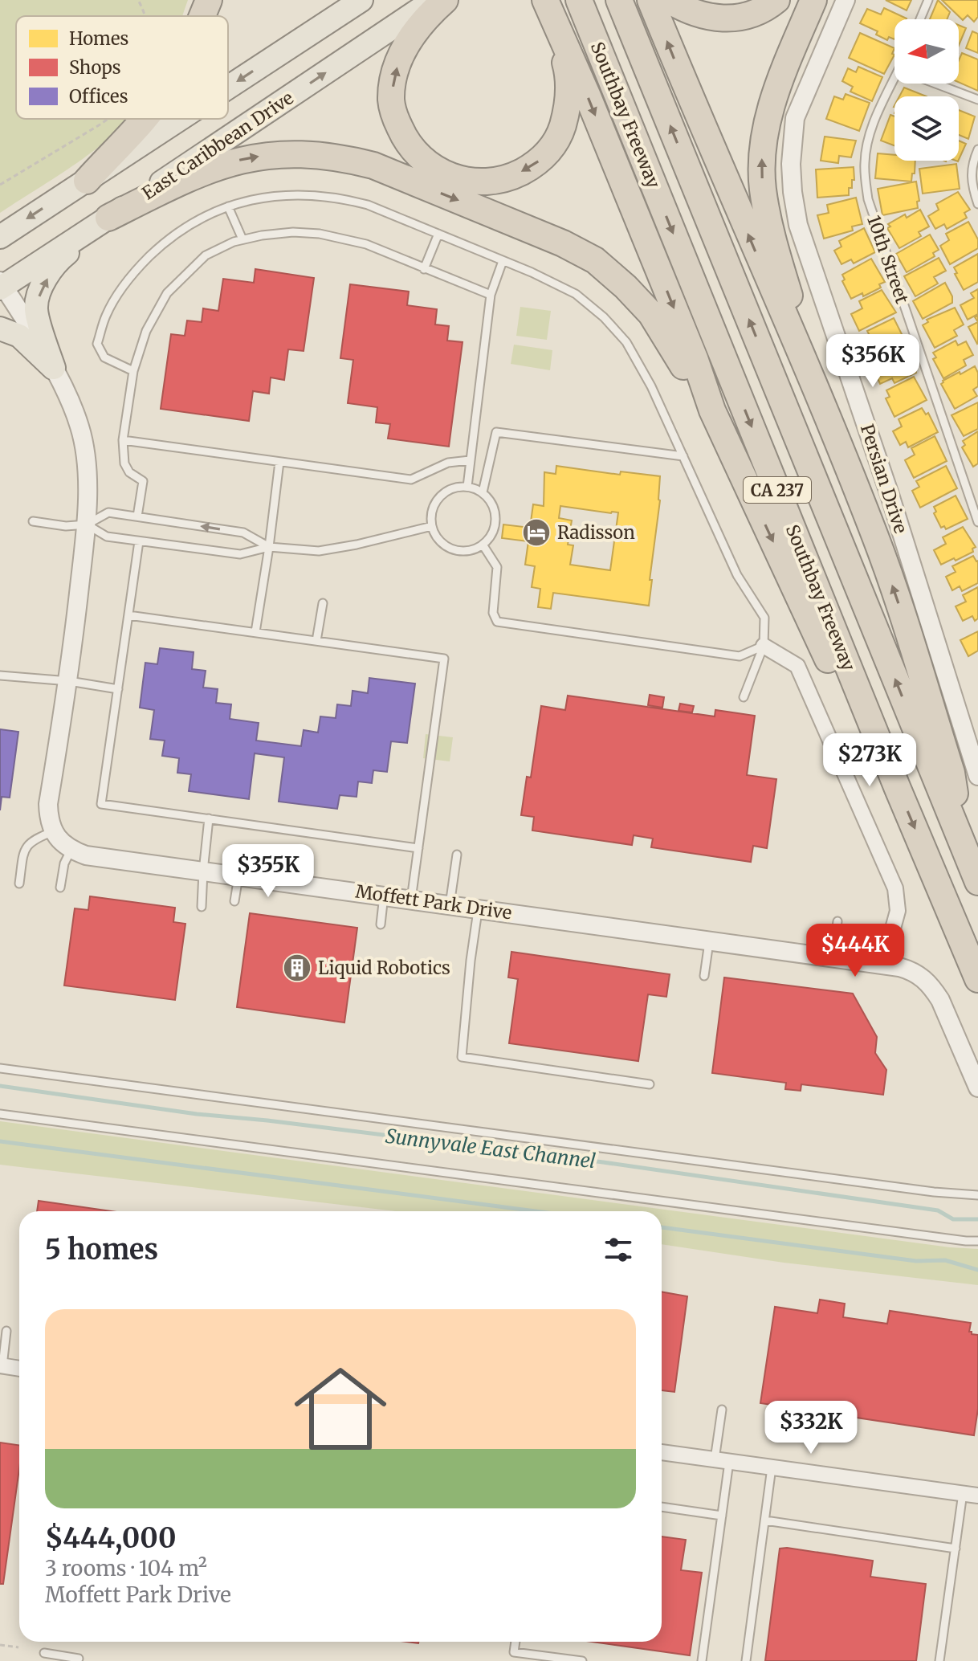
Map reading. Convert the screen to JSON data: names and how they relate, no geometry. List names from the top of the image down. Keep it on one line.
{"streets":{"highway":["Southbay Freeway","CA 237"],"main road":["East Caribbean Drive"],"street":["Persian Drive","Moffett Park Drive"],"lane":["10th Street"]},"water":["Sunnyvale East Channel"],"places":{"hotel":["Radisson"],"building":["Liquid Robotics"]},"legend":["Homes","Shops","Offices"],"north":"left","page":{"price":["$356K","$273K","$355K","$444K","$332K"],"heading":"5 homes","list":[{"name":"$444,000","note":"3 rooms · 104 m² · Moffett Park Drive"}]}}
